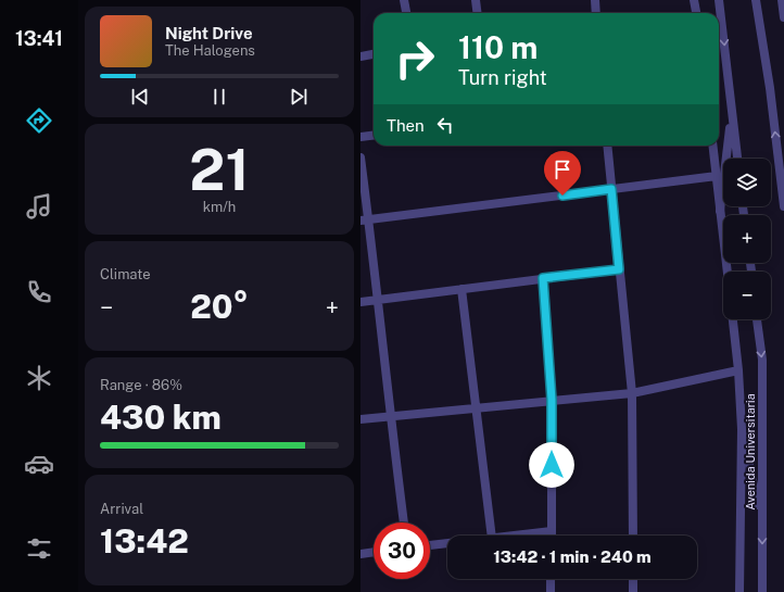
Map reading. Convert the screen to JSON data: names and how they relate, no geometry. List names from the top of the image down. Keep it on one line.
{"streets":{"street":["Avenida Universitaria"]},"page":{"tabs":"13:41","turn":["110 m","Turn right"],"song":["Night Drive","The Halogens"],"then":"Then","tile":[["21","km/h"],"Climate",["Range · 86%","430 km"],["Arrival","13:42"]],"map_buttons":["+","−"],"heat":["−","20°","+"],"limit":"30","trip":"13:42 · 1 min · 240 m"}}
